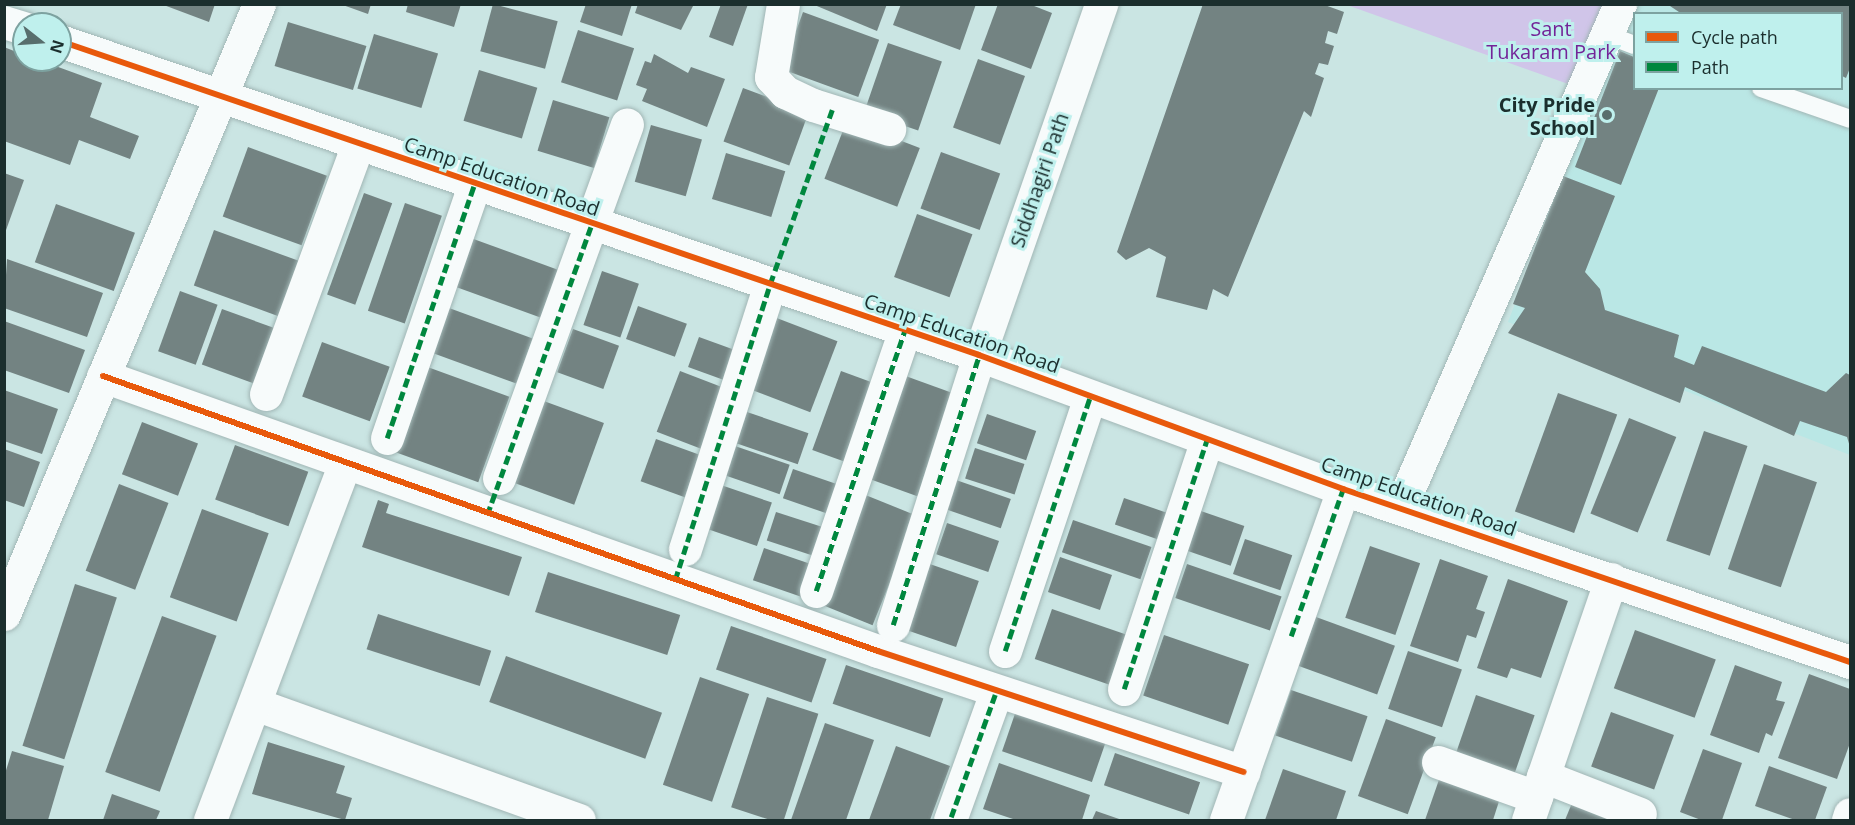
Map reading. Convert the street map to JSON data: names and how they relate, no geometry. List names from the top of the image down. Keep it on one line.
{"streets":{"street":["Camp Education Road","Siddhagiri Path"]},"crossings":[["Camp Education Road","Siddhagiri Path"]],"parks":["Sant Tukaram Park"],"places":["City Pride School"],"legend":["Cycle path","Path"],"north":"right"}
